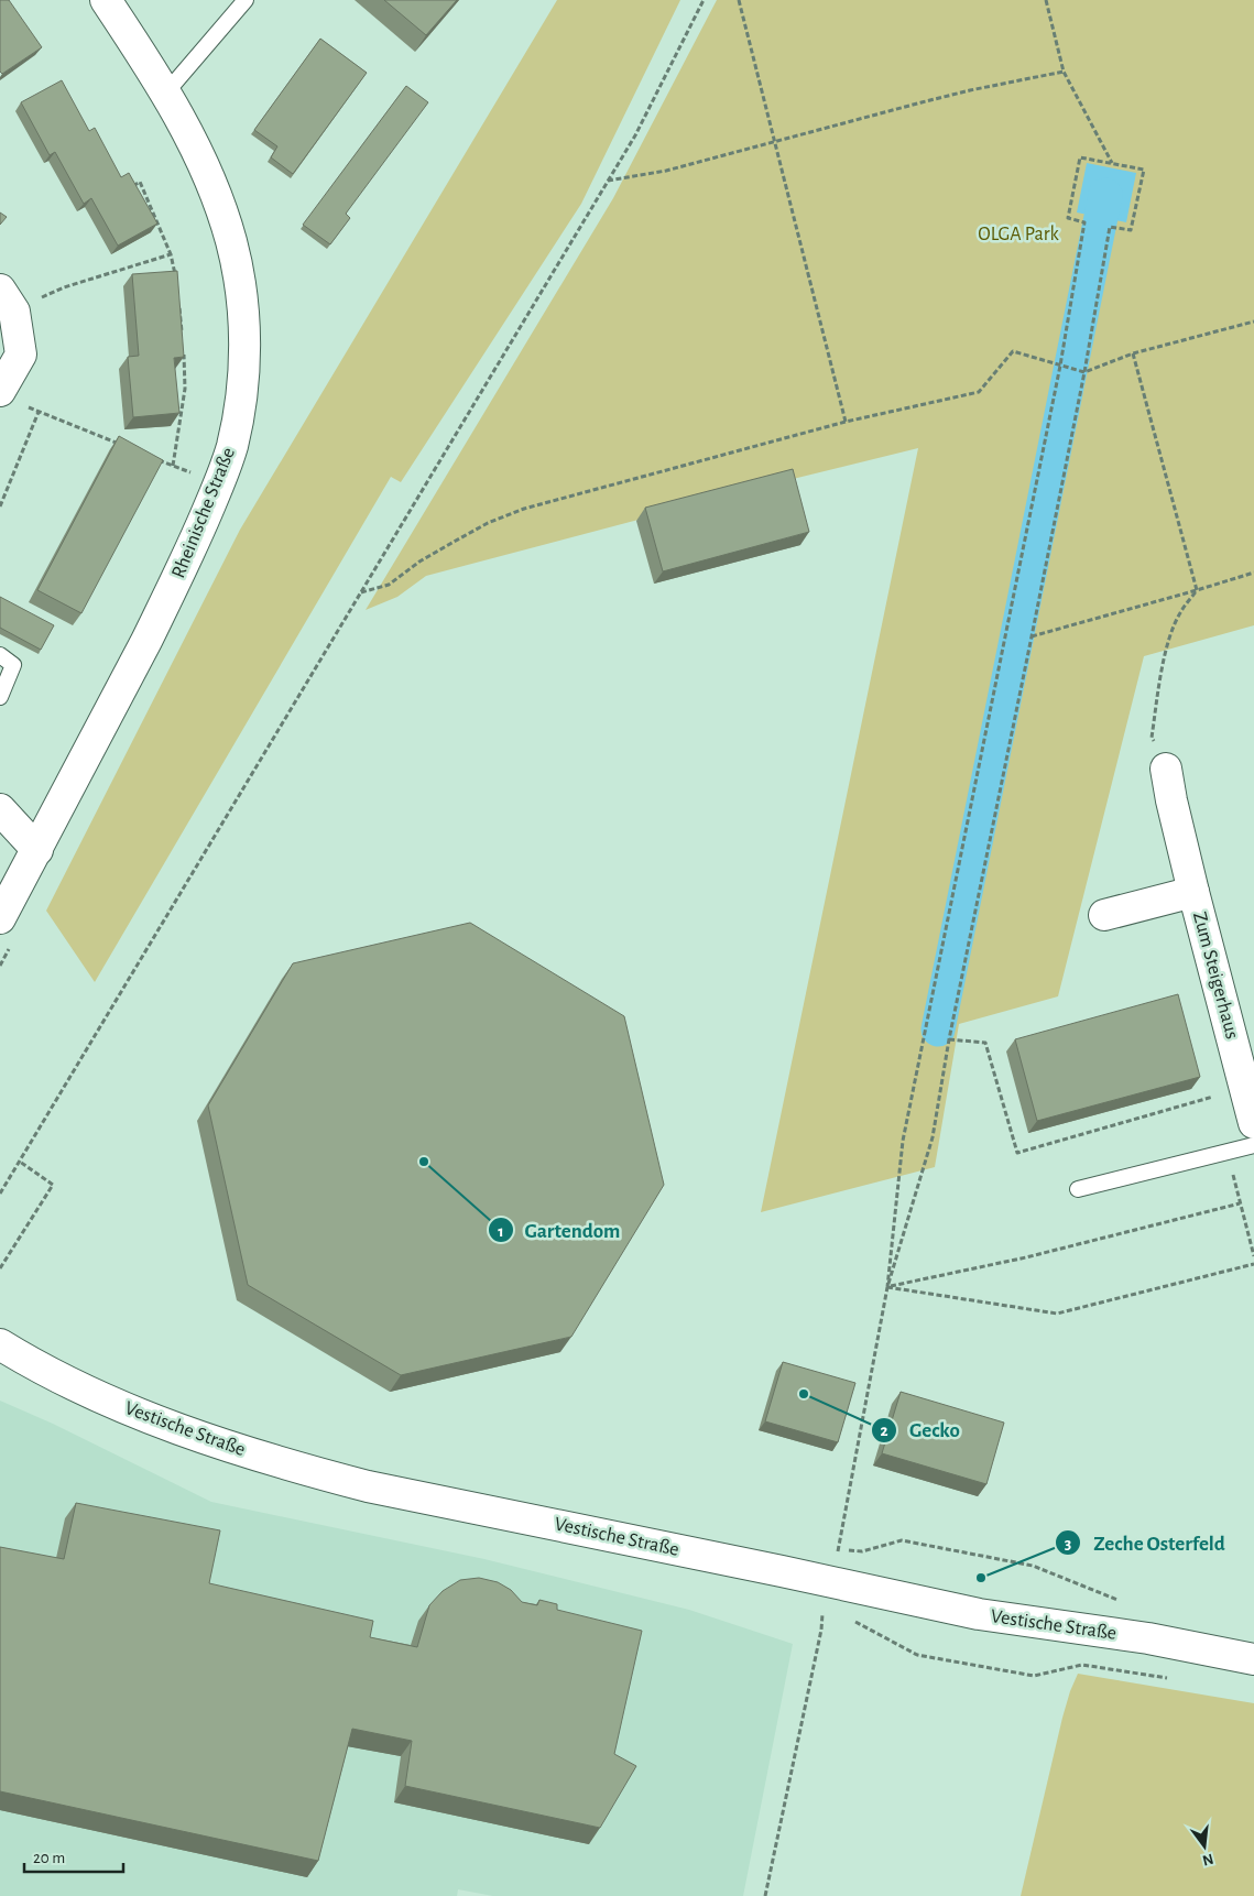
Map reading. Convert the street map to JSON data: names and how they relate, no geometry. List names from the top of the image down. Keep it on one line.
{"streets":{"street":["Rheinische Straße","Zum Steigerhaus","Vestische Straße"]},"parks":["OLGA Park"],"places":["Gartendom","Gecko","Zeche Osterfeld"],"scale_bar":"20 m","north":"bottom"}
